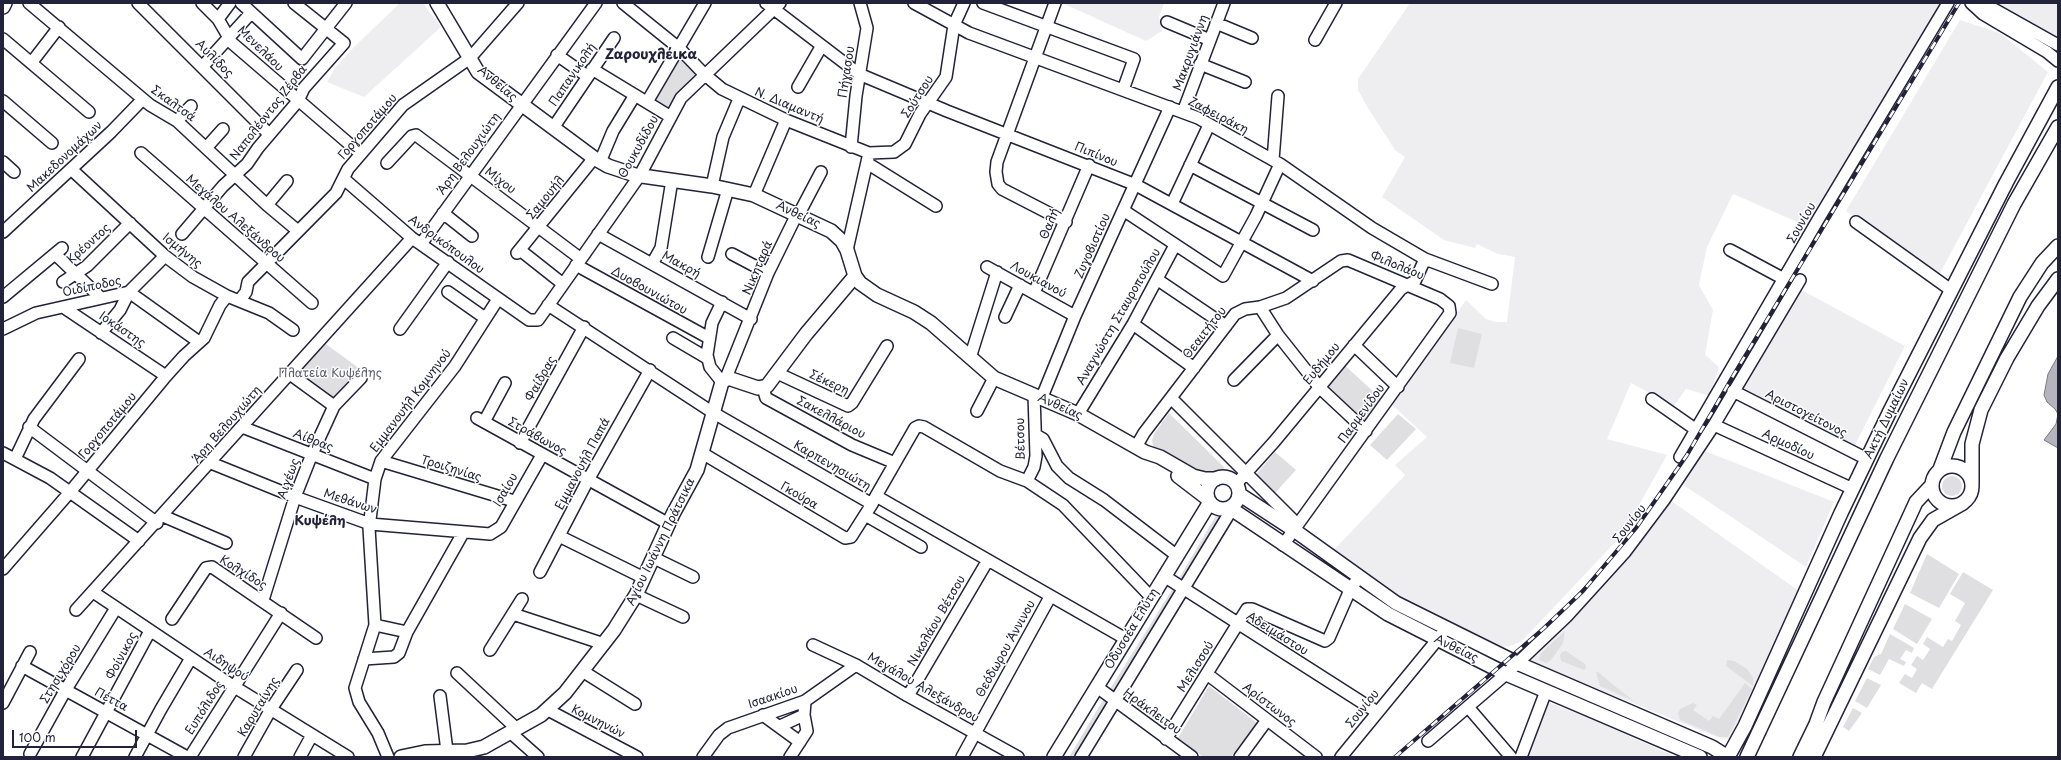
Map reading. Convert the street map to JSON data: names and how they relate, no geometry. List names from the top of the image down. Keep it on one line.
{"streets":{"main road":["Ανθείας","Ακτή Δυμαίων","Αγίου Ιωάννη Πράτσικα","Οδυσσέα Ελύτη"],"street":["Μενελάου","Μακρυγιάννη","Αυλίδος","Πήγασου","Παπανικολή","Σούτσου","Σκαλτσά","Ν. Διαμαντή","Ναπολέοντος Ζέρβα","Ζαφειράκη","Γοργοποτάμου","Θουκυδίδου","Άρη Βελουχιώτη","Πιπίνου","Μακεδονομάχων","Μίχου","Σαμουήλ","Μεγάλου Αλεξάνδρου","Σουνίου","Θαλή","Κρέοντος","Ανδρικόπουλου","Ζυγοβιστίου","Ισμήνης","Μακρή","Φιλολάου","Νικηταρά","Λουκιανού","Οιδίποδος","Δυοβουνιώτου","Αναγνώστη Σταυροπούλου","Ιοκάστης","Θεαιτήτου","Ευδήμου","Φαίδρας","Σέκερη","Εμμανουήλ Κομνηνού","Παρμενίδου","Αριστογείτονος","Σακελλάριου","Στράβωνος","Βέτσου","Αίθρας","Αρμοδίου","Εμμανουήλ Παπά","Καρπενησιώτη","Τροιζηνίας","Αιγέως","Ισαίου","Γκούρα","Μεθάνων","Κολχίδος","Νικολάου Βέτσου","Αδειμάστου","Θεόδωρου Άννινου","Φοίνικος","Αιδηψού","Μελισσού","Στησιχόρου","Ισαακίου","Πέττα","Αρίστωνος","Καρυταίνης","Ευπόλιδος","Ηράκλειτου","Κομνηνών"]},"crossings":[["Μενελάου","Ναπολέοντος Ζέρβα"],["Μενελάου","Γοργοποτάμου"],["Μακρυγιάννη","Ζαφειράκη"],["Αυλίδος","Ναπολέοντος Ζέρβα"],["Πήγασου","Ν. Διαμαντή"],["Πήγασου","Πιπίνου"],["Παπανικολή","Ανθείας"],["Ανθείας","Γοργοποτάμου"],["Ανθείας","Θουκυδίδου"],["Ανθείας","Άρη Βελουχιώτη"],["Ανθείας","Σαμουήλ"],["Ανθείας","Σουνίου"],["Ανθείας","Ζυγοβιστίου"],["Ανθείας","Νικηταρά"],["Ανθείας","Λουκιανού"],["Ανθείας","Αναγνώστη Σταυροπούλου"],["Ανθείας","Θεαιτήτου"],["Ανθείας","Ευδήμου"],["Ανθείας","Παρμενίδου"],["Ανθείας","Ακτή Δυμαίων"],["Ανθείας","Βέτσου"],["Ανθείας","Οδυσσέα Ελύτη"],["Ανθείας","Μελισσού"],["Σούτσου","Ν. Διαμαντή"],["Σούτσου","Ζαφειράκη"],["Σούτσου","Πιπίνου"],["Σκαλτσά","Ναπολέοντος Ζέρβα"],["Σκαλτσά","Γοργοποτάμου"],["Σκαλτσά","Μακεδονομάχων"],["Ν. Διαμαντή","Θουκυδίδου"],["Ναπολέοντος Ζέρβα","Μεγάλου Αλεξάνδρου"],["Ζαφειράκη","Ζυγοβιστίου"],["Ζαφειράκη","Αναγνώστη Σταυροπούλου"],["Ζαφειράκη","Ευδήμου"],["Γοργοποτάμου","Μεγάλου Αλεξάνδρου"],["Γοργοποτάμου","Ανδρικόπουλου"],["Γοργοποτάμου","Ισμήνης"],["Γοργοποτάμου","Οιδίποδος"],["Γοργοποτάμου","Ιοκάστης"],["Θουκυδίδου","Πιπίνου"],["Θουκυδίδου","Μίχου"],["Θουκυδίδου","Σαμουήλ"],["Θουκυδίδου","Ανδρικόπουλου"],["Θουκυδίδου","Μακρή"],["Θουκυδίδου","Δυοβουνιώτου"],["Θουκυδίδου","Καρπενησιώτη"],["Άρη Βελουχιώτη","Μίχου"],["Άρη Βελουχιώτη","Ανδρικόπουλου"],["Άρη Βελουχιώτη","Αίθρας"],["Άρη Βελουχιώτη","Μεθάνων"],["Άρη Βελουχιώτη","Αιδηψού"],["Πιπίνου","Θαλή"],["Πιπίνου","Ζυγοβιστίου"],["Πιπίνου","Αναγνώστη Σταυροπούλου"],["Πιπίνου","Θεαιτήτου"],["Μακεδονομάχων","Ισμήνης"],["Μίχου","Σαμουήλ"],["Μίχου","Δυοβουνιώτου"],["Μεγάλου Αλεξάνδρου","Νικολάου Βέτσου"],["Μεγάλου Αλεξάνδρου","Θεόδωρου Άννινου"],["Μεγάλου Αλεξάνδρου","Ισαακίου"],["Σουνίου","Αριστογείτονος"],["Σουνίου","Αρμοδίου"],["Σουνίου","Αδειμάστου"],["Θαλή","Λουκιανού"],["Κρέοντος","Ισμήνης"],["Ανδρικόπουλου","Εμμανουήλ Κομνηνού"],["Ζυγοβιστίου","Λουκιανού"],["Ζυγοβιστίου","Βέτσου"],["Μακρή","Νικηταρά"],["Φιλολάου","Θεαιτήτου"],["Φιλολάου","Ευδήμου"],["Φιλολάου","Παρμενίδου"],["Νικηταρά","Αγίου Ιωάννη Πράτσικα"],["Οιδίποδος","Ιοκάστης"],["Ευδήμου","Οδυσσέα Ελύτη"],["Φαίδρας","Στράβωνος"],["Φαίδρας","Καρπενησιώτη"],["Εμμανουήλ Κομνηνού","Αίθρας"],["Εμμανουήλ Κομνηνού","Τροιζηνίας"],["Εμμανουήλ Κομνηνού","Μεθάνων"],["Αριστογείτονος","Ακτή Δυμαίων"],["Σακελλάριου","Γκούρα"],["Ακτή Δυμαίων","Αρμοδίου"],["Στράβωνος","Εμμανουήλ Παπά"],["Στράβωνος","Ισαίου"],["Στράβωνος","Αγίου Ιωάννη Πράτσικα"],["Βέτσου","Γκούρα"],["Αίθρας","Αιγέως"],["Εμμανουήλ Παπά","Καρπενησιώτη"],["Καρπενησιώτη","Γκούρα"],["Καρπενησιώτη","Αγίου Ιωάννη Πράτσικα"],["Καρπενησιώτη","Νικολάου Βέτσου"],["Καρπενησιώτη","Οδυσσέα Ελύτη"],["Καρπενησιώτη","Θεόδωρου Άννινου"],["Τροιζηνίας","Ισαίου"],["Αιγέως","Μεθάνων"],["Αιγέως","Κολχίδος"],["Ισαίου","Μεθάνων"],["Γκούρα","Αγίου Ιωάννη Πράτσικα"],["Αγίου Ιωάννη Πράτσικα","Κομνηνών"],["Κολχίδος","Ευπόλιδος"],["Οδυσσέα Ελύτη","Αδειμάστου"],["Οδυσσέα Ελύτη","Ηράκλειτου"],["Αδειμάστου","Μελισσού"],["Φοίνικος","Αιδηψού"],["Φοίνικος","Πέττα"],["Αιδηψού","Στησιχόρου"],["Αιδηψού","Καρυταίνης"],["Αιδηψού","Ευπόλιδος"],["Μελισσού","Αρίστωνος"],["Μελισσού","Ηράκλειτου"],["Στησιχόρου","Πέττα"]],"districts":["Ζαρουχλέικα","Κυψέλη"],"parks":["Πλατεία Κυψέλης"],"scale_bar":"100 m"}
